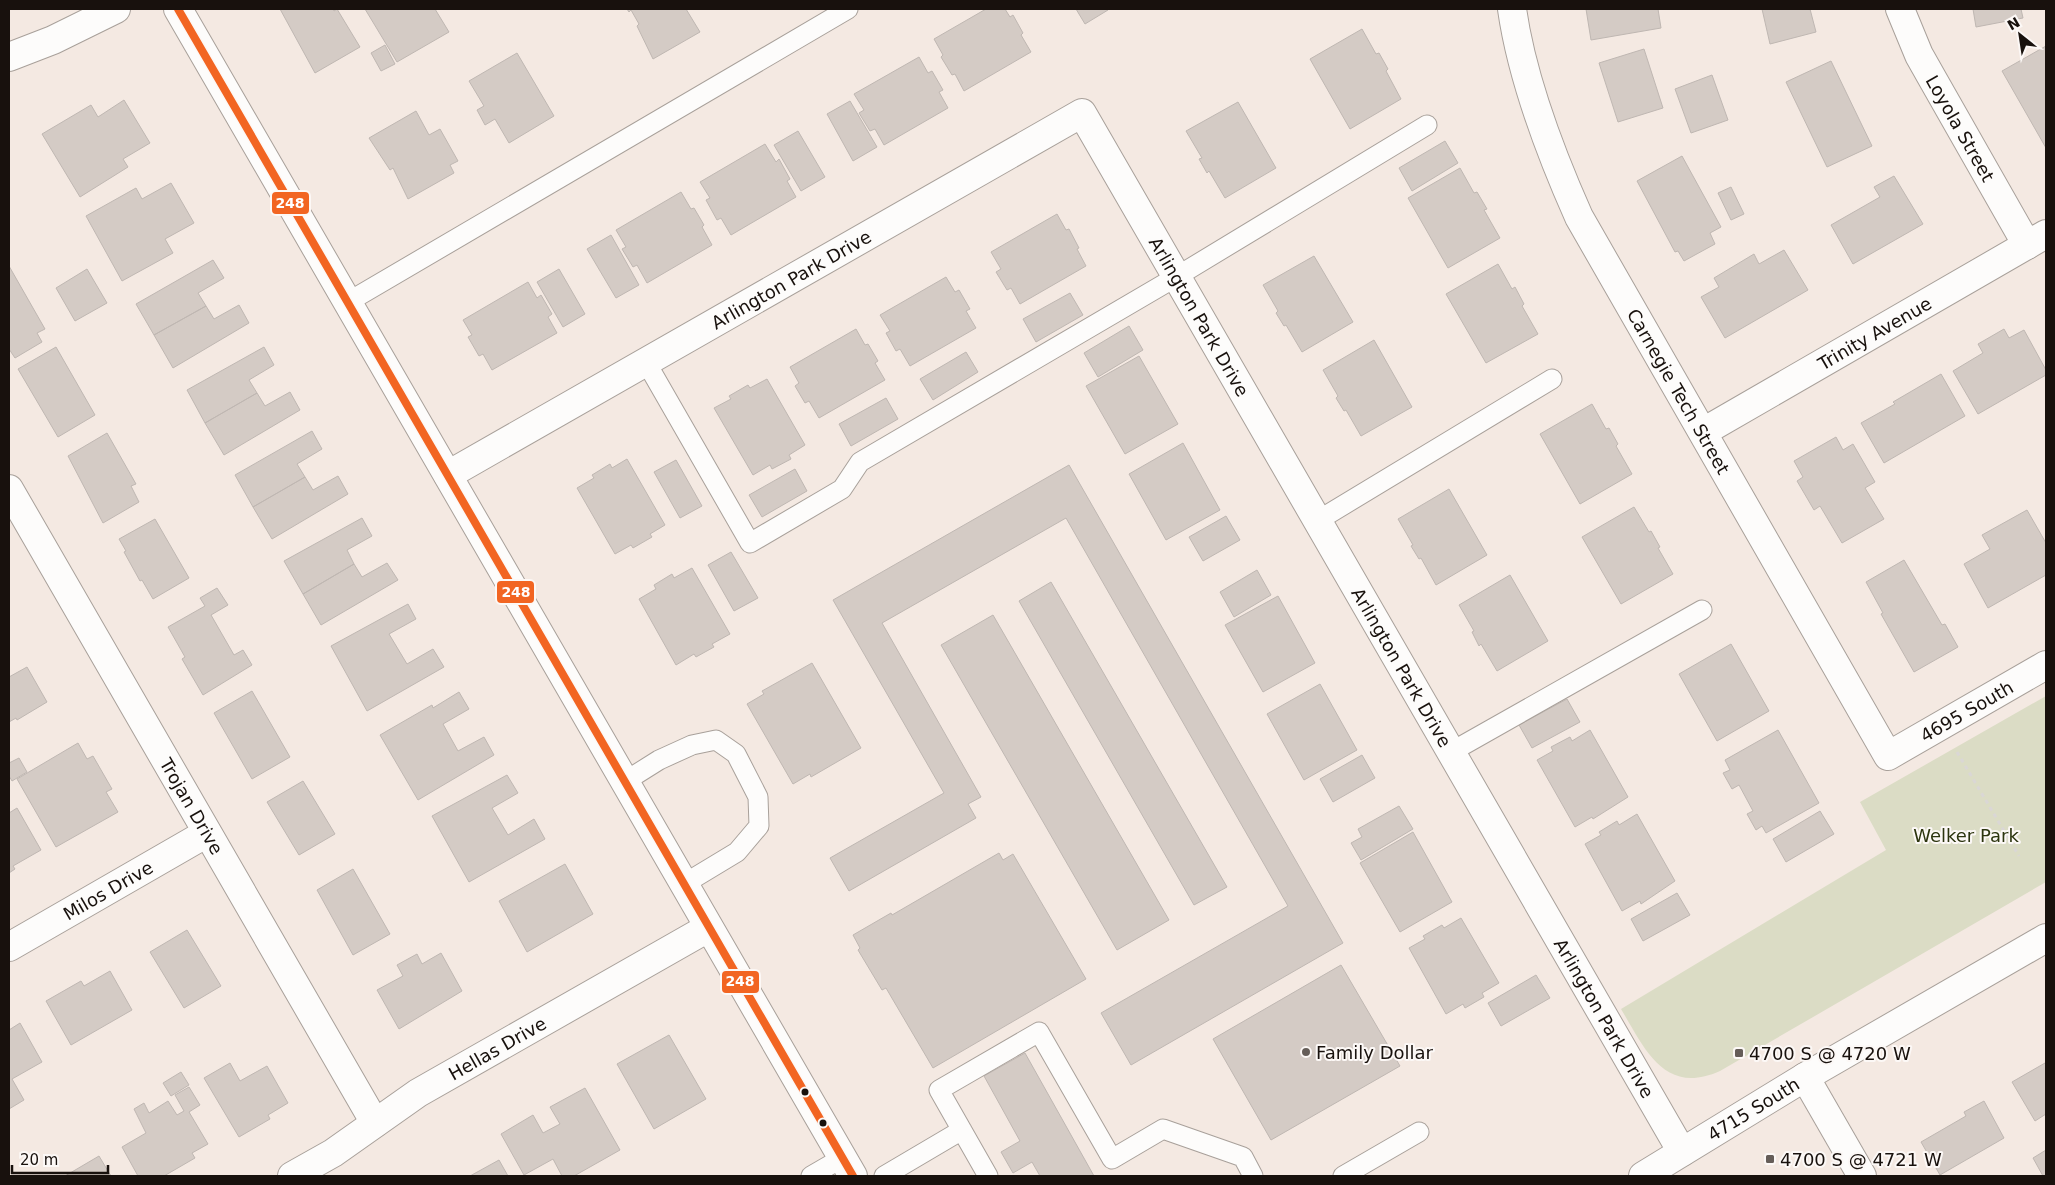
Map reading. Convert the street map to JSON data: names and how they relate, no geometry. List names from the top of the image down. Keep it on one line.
{"streets":{"street":["Loyola Street","Arlington Park Drive","Trinity Avenue","Carnegie Tech Street","4695 South","Trojan Drive","Milos Drive","Hellas Drive","4715 South"]},"crossings":[["Loyola Street","Trinity Avenue"],["Arlington Park Drive","4715 South"],["Trinity Avenue","Carnegie Tech Street"],["Carnegie Tech Street","4695 South"],["Trojan Drive","Milos Drive"],["Trojan Drive","Hellas Drive"]],"parks":["Welker Park"],"places":{"other":["Family Dollar"],"transit":["4700 S @ 4720 W","4700 S @ 4721 W"]},"lines":["transit line 248"],"scale_bar":"20 m","north":"top left"}
